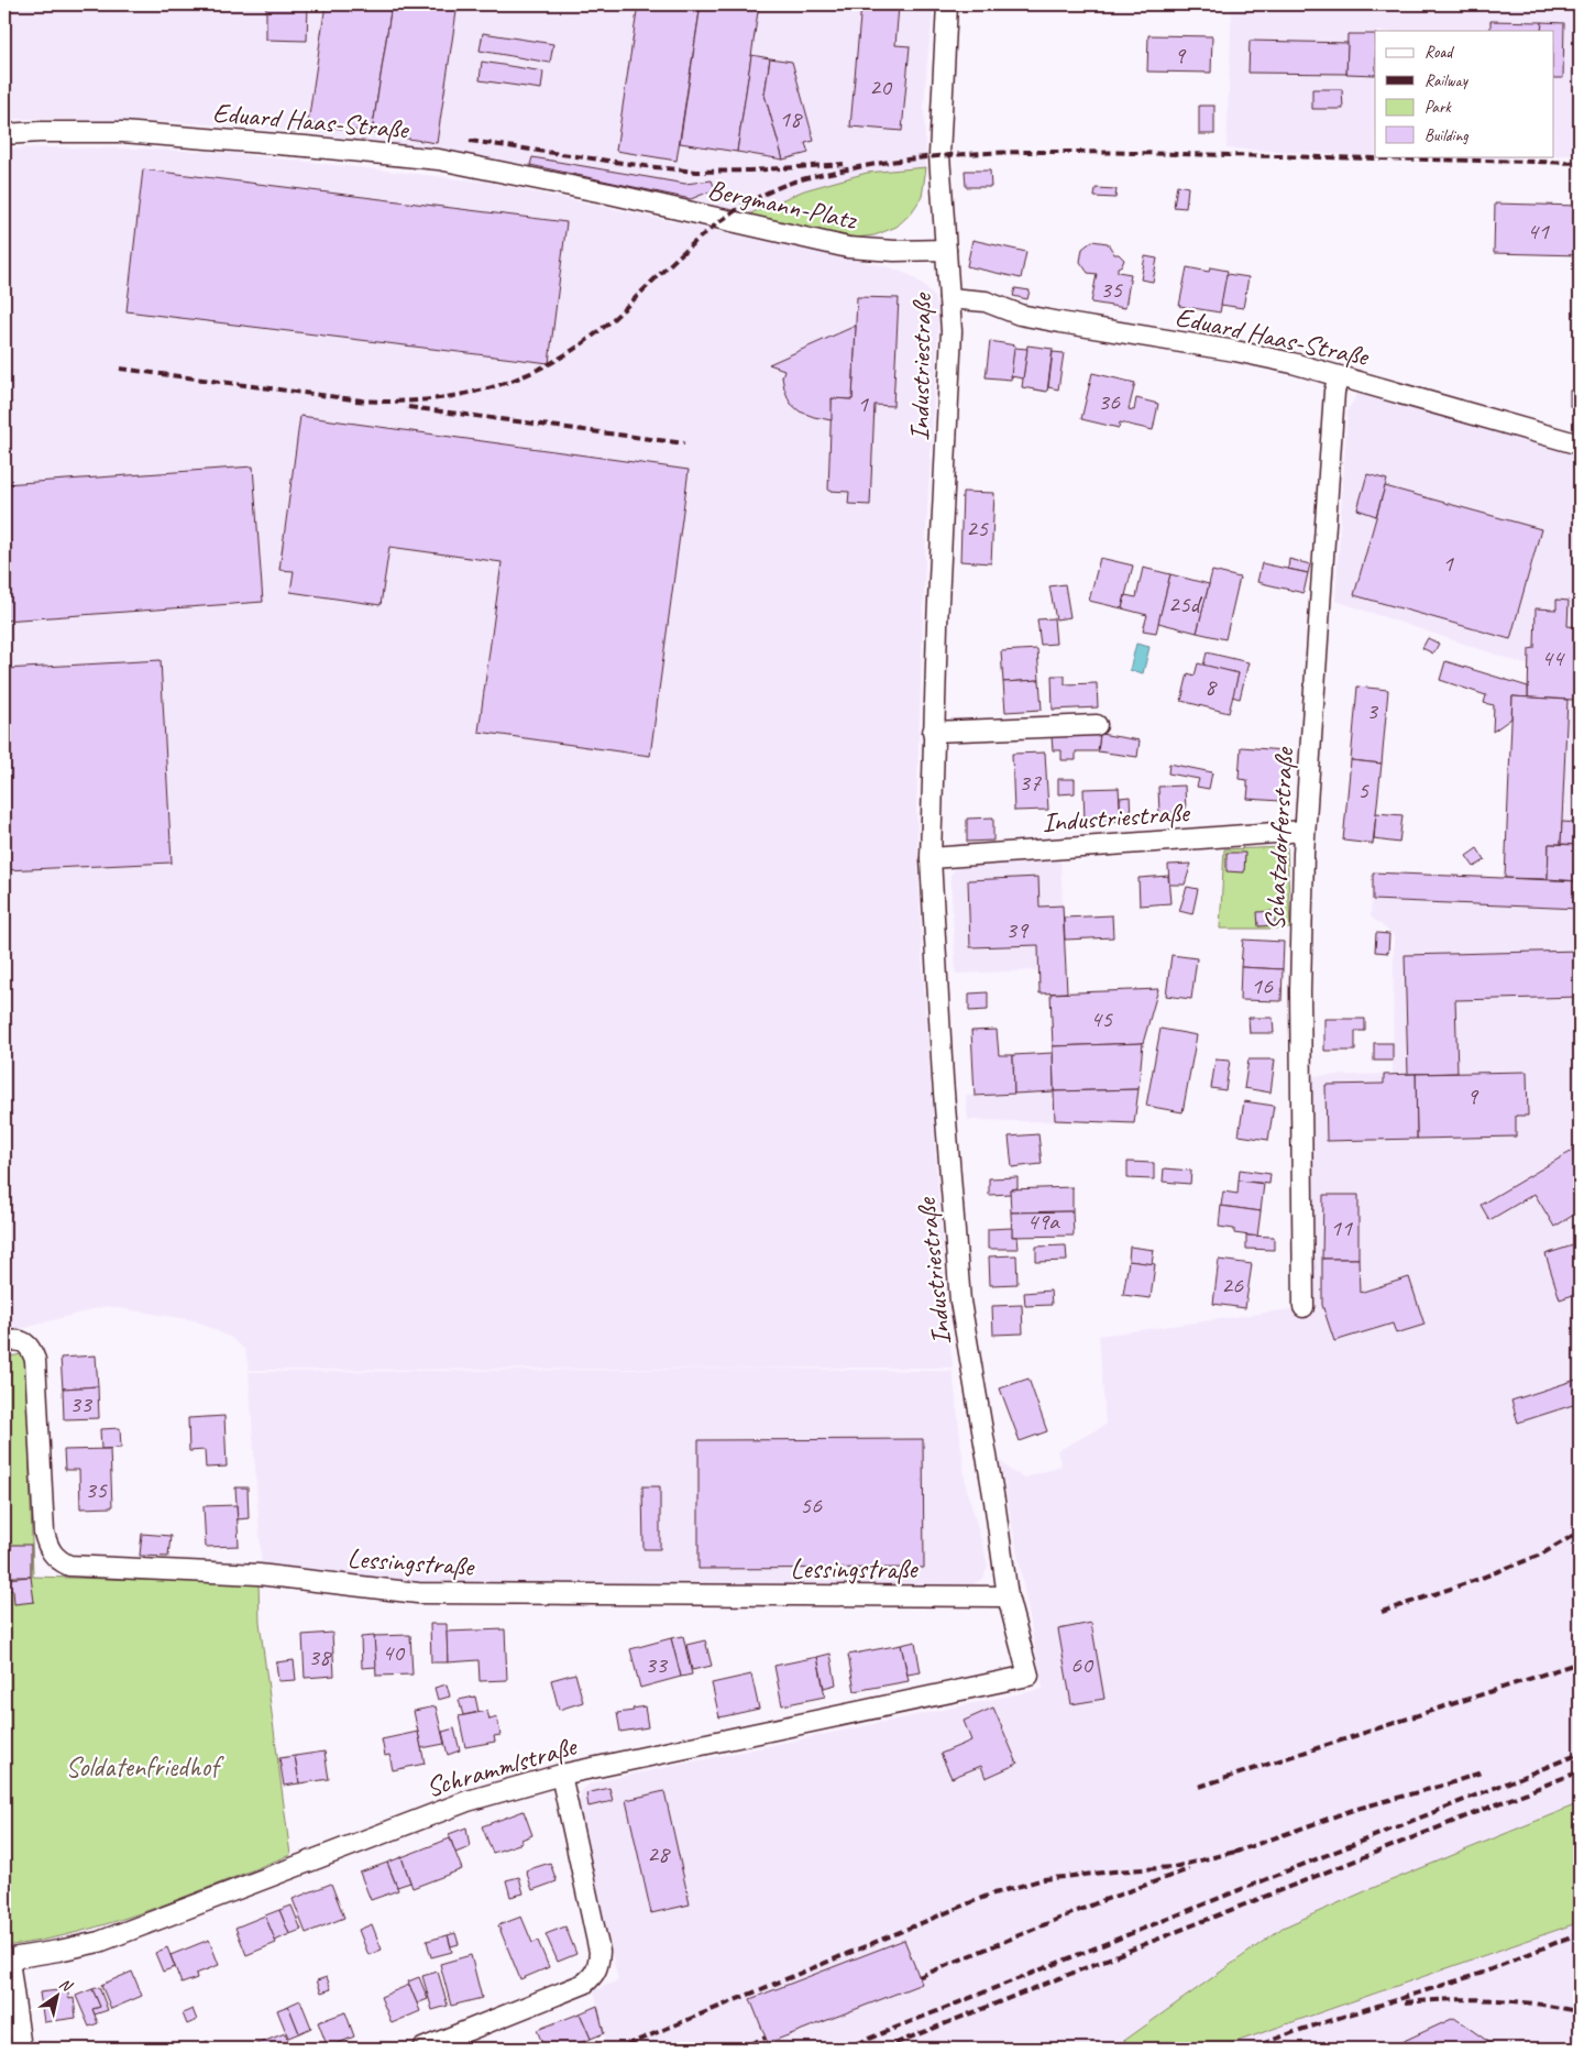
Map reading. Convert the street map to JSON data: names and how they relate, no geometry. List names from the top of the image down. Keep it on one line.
{"streets":{"street":["Eduard Haas-Straße","Bergmann-Platz","Industriestraße","Schatzdorferstraße","Lessingstraße","Schrammlstraße"]},"crossings":[["Eduard Haas-Straße","Bergmann-Platz"],["Eduard Haas-Straße","Industriestraße"],["Eduard Haas-Straße","Schatzdorferstraße"],["Bergmann-Platz","Industriestraße"],["Industriestraße","Schatzdorferstraße"],["Industriestraße","Lessingstraße"],["Industriestraße","Schrammlstraße"]],"parks":["Soldatenfriedhof"],"house_numbers":["9","20","18","41","35","36","1","25","1","25d","44","8","3","37","5","39","16","45","9","49a","11","26","33","35","56","40","38","33","60","28"],"legend":["Road","Railway","Park","Building"],"north":"top right"}
